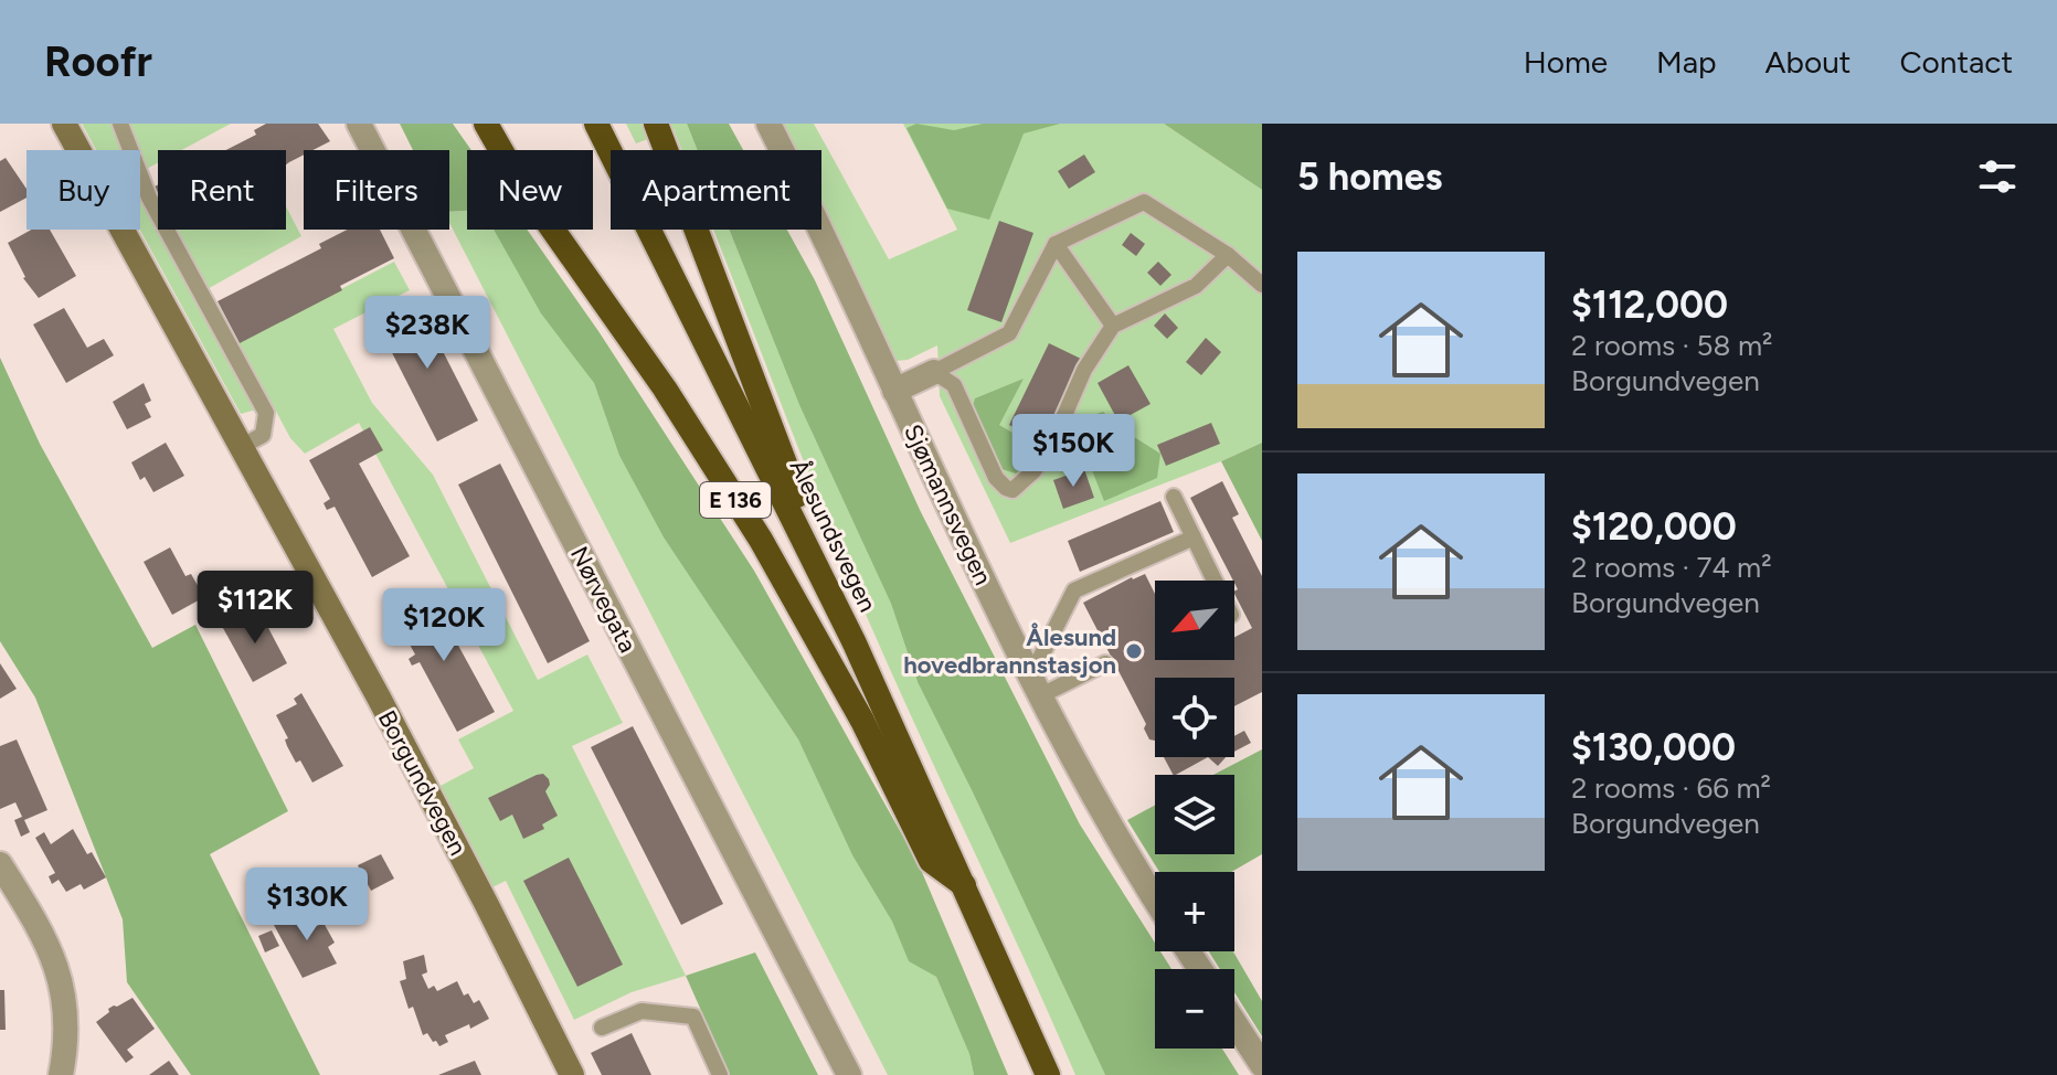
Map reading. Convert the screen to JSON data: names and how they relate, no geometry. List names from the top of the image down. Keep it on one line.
{"streets":{"highway":["E 136","Ålesundsvegen"],"main road":["Borgundvegen"],"street":["Sjømannsvegen","Nørvegata"]},"crossings":[["E 136","Ålesundsvegen"]],"places":["Ålesund hovedbrannstasjon"],"north":"bottom left","page":{"header":"Roofr","nav":["Home","Map","About","Contact"],"heading":"5 homes","chip":["Buy","Rent","Filters","New","Apartment"],"list":[{"name":"$112,000","note":"2 rooms · 58 m² · Borgundvegen"},{"name":"$120,000","note":"2 rooms · 74 m² · Borgundvegen"},{"name":"$130,000","note":"2 rooms · 66 m² · Borgundvegen"}],"price":["$238K","$150K","$112K","$120K","$130K"],"map_buttons":["+","−"]}}
